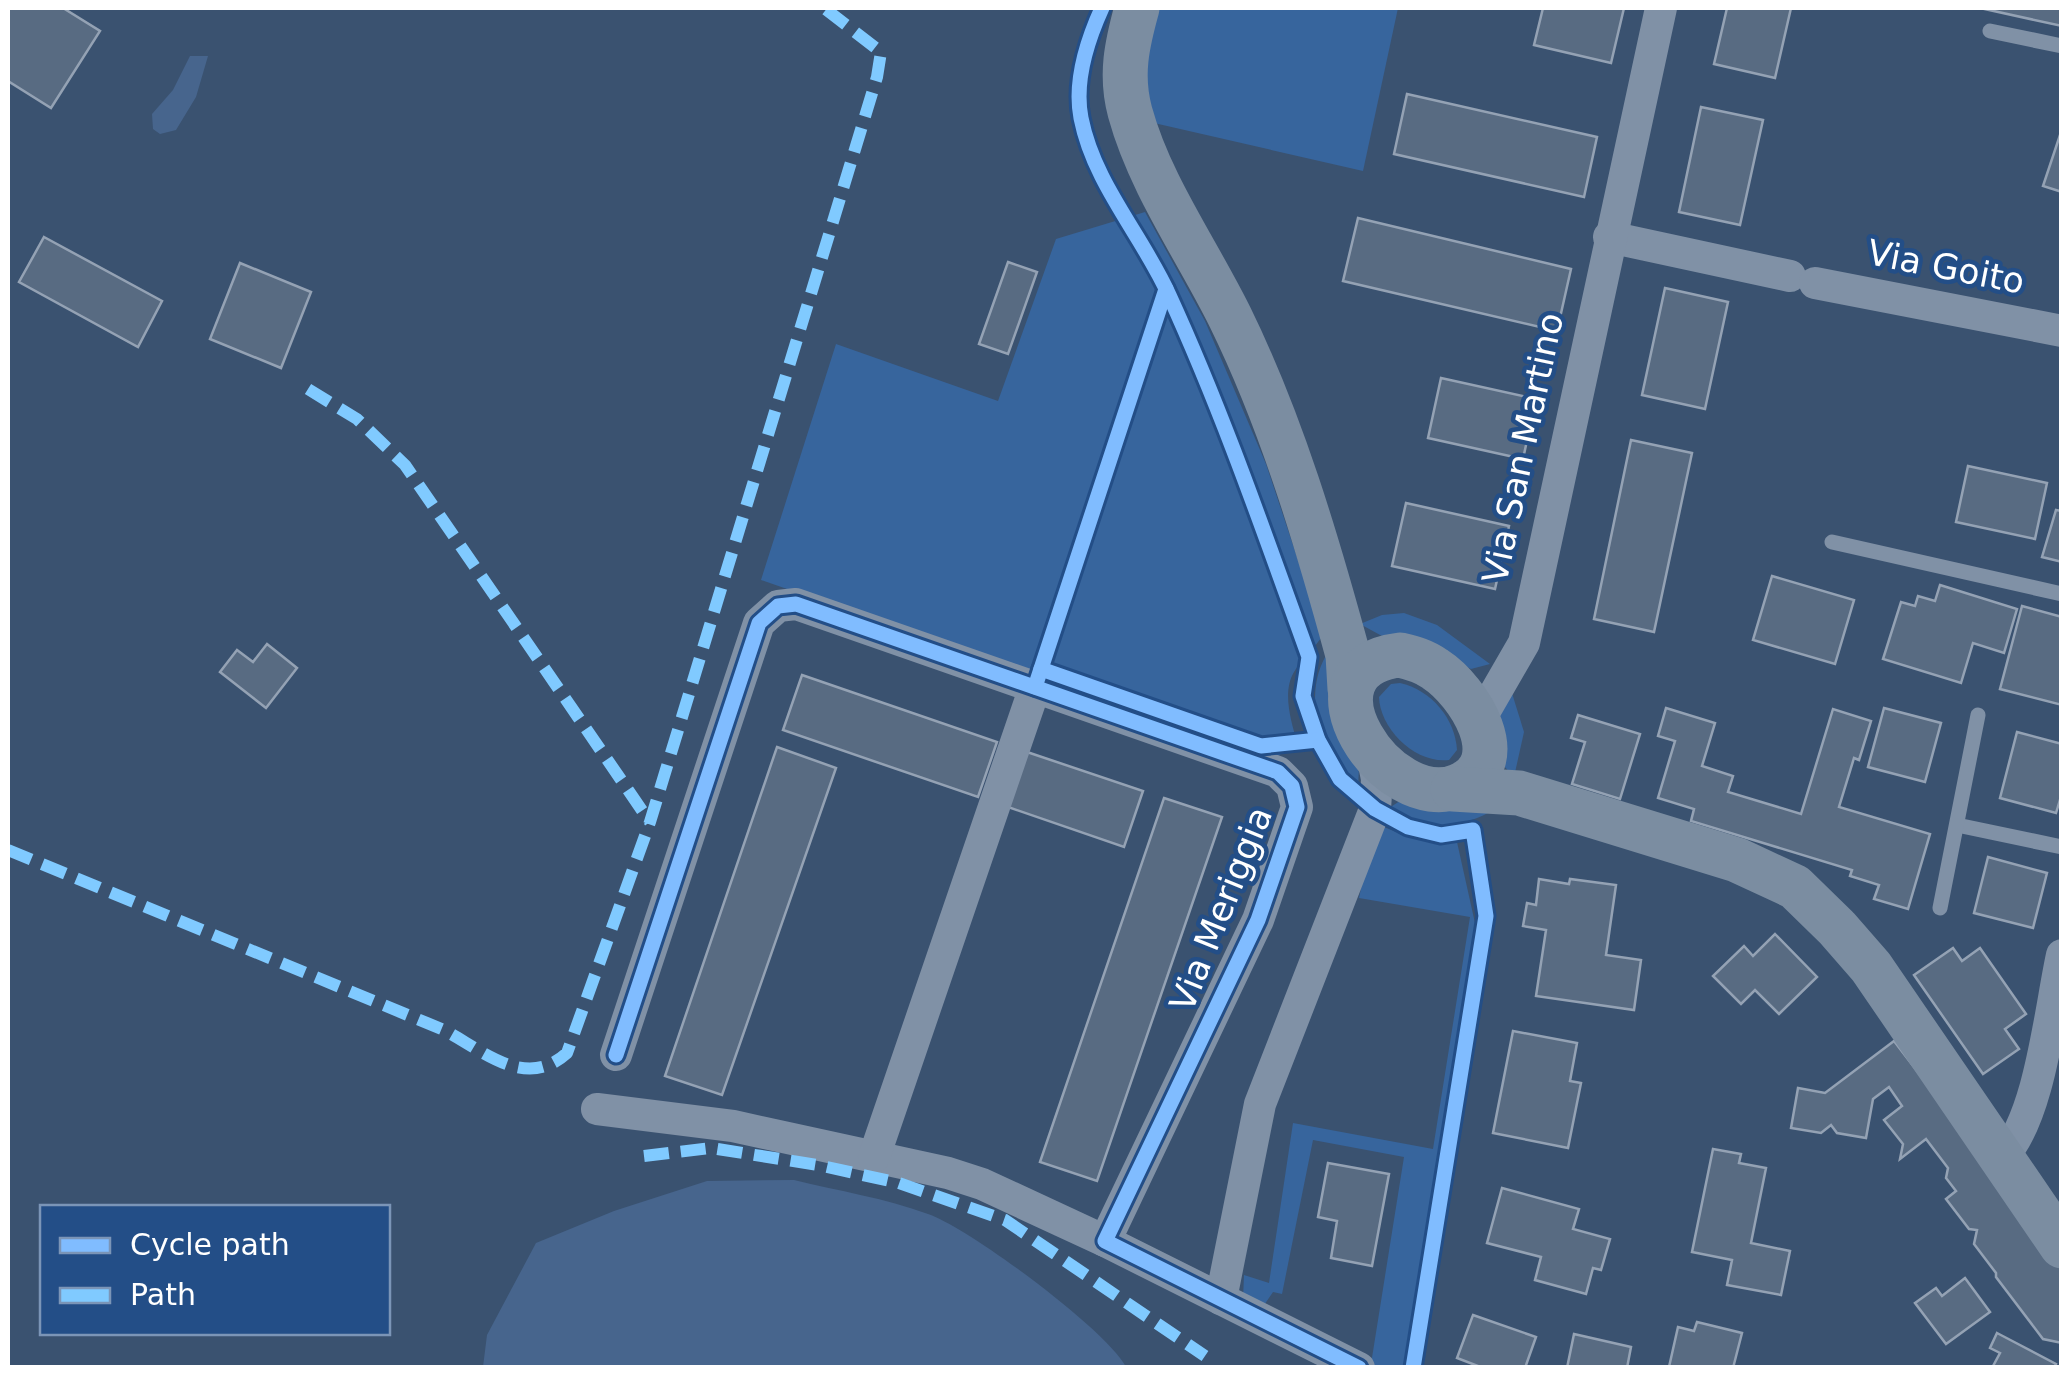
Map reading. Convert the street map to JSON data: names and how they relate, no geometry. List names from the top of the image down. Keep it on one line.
{"streets":{"street":["Via Goito","Via San Martino","Via Meriggia"]},"crossings":[["Via Goito","Via San Martino"]],"legend":["Cycle path","Path"]}
